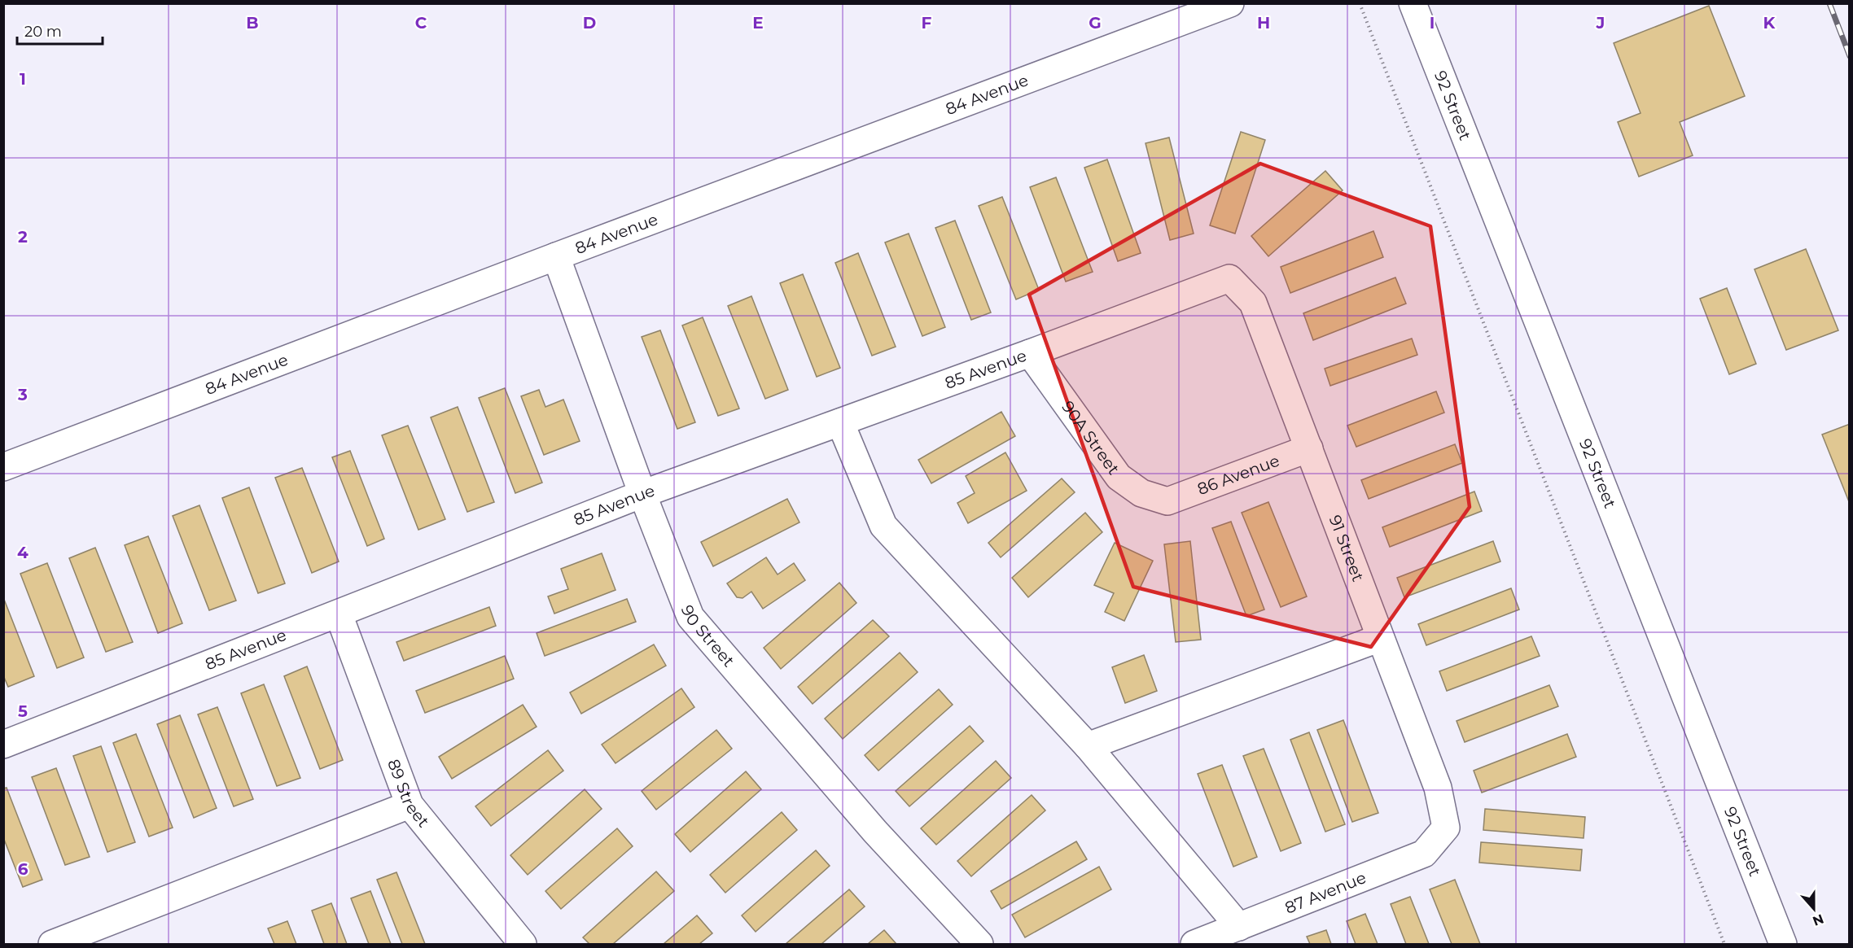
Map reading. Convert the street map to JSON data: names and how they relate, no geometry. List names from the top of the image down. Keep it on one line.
{"streets":{"street":["84 Avenue","92 Street","85 Avenue","90A Street","86 Avenue","91 Street","90 Street","89 Street","87 Avenue"]},"crossings":[["84 Avenue","90 Street"],["85 Avenue","90A Street"],["85 Avenue","91 Street"],["85 Avenue","90 Street"],["85 Avenue","89 Street"],["90A Street","86 Avenue"],["86 Avenue","91 Street"],["91 Street","87 Avenue"]],"scale_bar":"20 m","north":"bottom","grid":{"columns":["B","C","D","E","F","G","H","I","J","K"],"rows":["1","2","3","4","5","6"]}}
